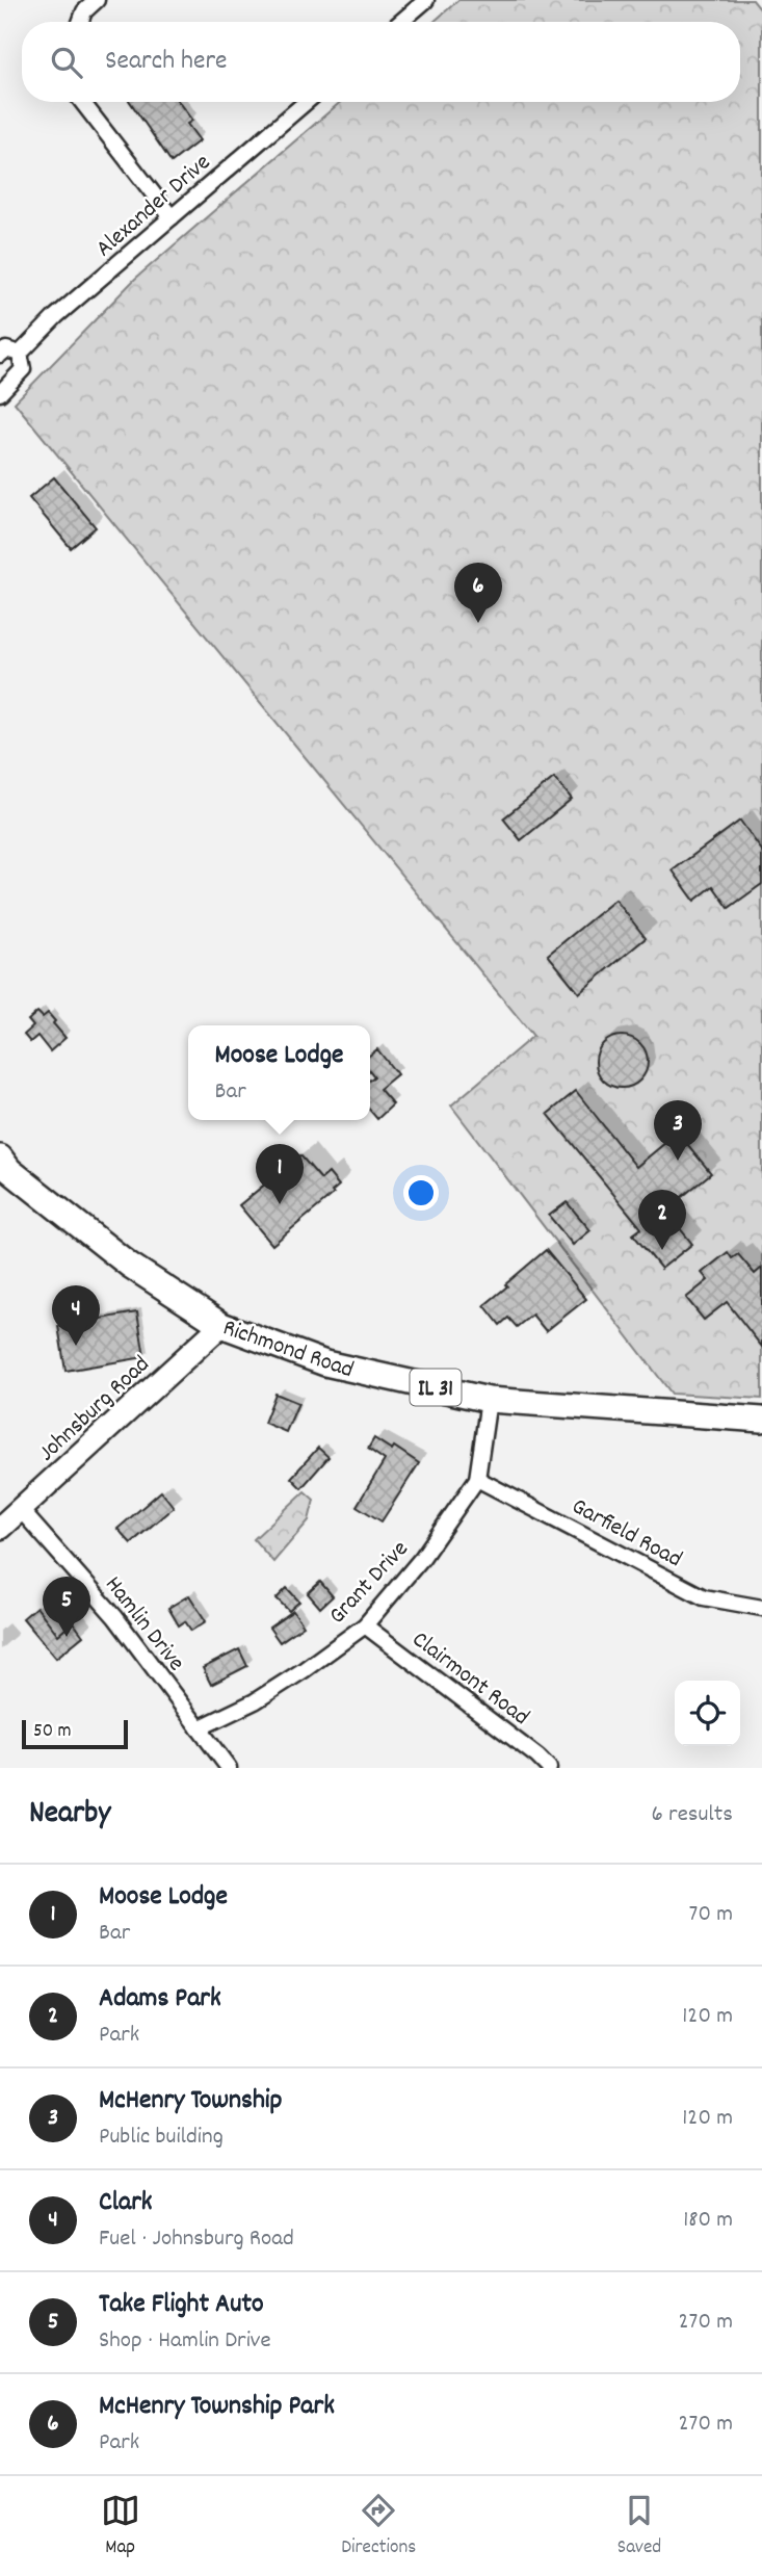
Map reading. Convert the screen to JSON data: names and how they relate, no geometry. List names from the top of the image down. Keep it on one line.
{"streets":{"main road":["Richmond Road","IL 31"],"street":["Alexander Drive","Johnsburg Road","Garfield Road","Grant Drive","Hamlin Drive","Clairmont Road"]},"crossings":[["Richmond Road","Johnsburg Road"],["Richmond Road","Grant Drive"],["Johnsburg Road","Hamlin Drive"],["Garfield Road","Grant Drive"],["Grant Drive","Hamlin Drive"],["Grant Drive","Clairmont Road"]],"scale_bar":"50 m","page":{"search":"Search here","pins":["6","3","1","2","4","5"],"popup":["Moose Lodge","Bar"],"scale":"50 m","heading":["Nearby","6 results"],"list":[{"mark":"1","name":"Moose Lodge","note":"Bar","value":"70 m"},{"mark":"2","name":"Adams Park","note":"Park","value":"120 m"},{"mark":"3","name":"McHenry Township","note":"Public building","value":"120 m"},{"mark":"4","name":"Clark","note":"Fuel · Johnsburg Road","value":"180 m"},{"mark":"5","name":"Take Flight Auto","note":"Shop · Hamlin Drive","value":"270 m"},{"mark":"6","name":"McHenry Township Park","note":"Park","value":"270 m"}],"nav":["Map","Directions","Saved"]}}
